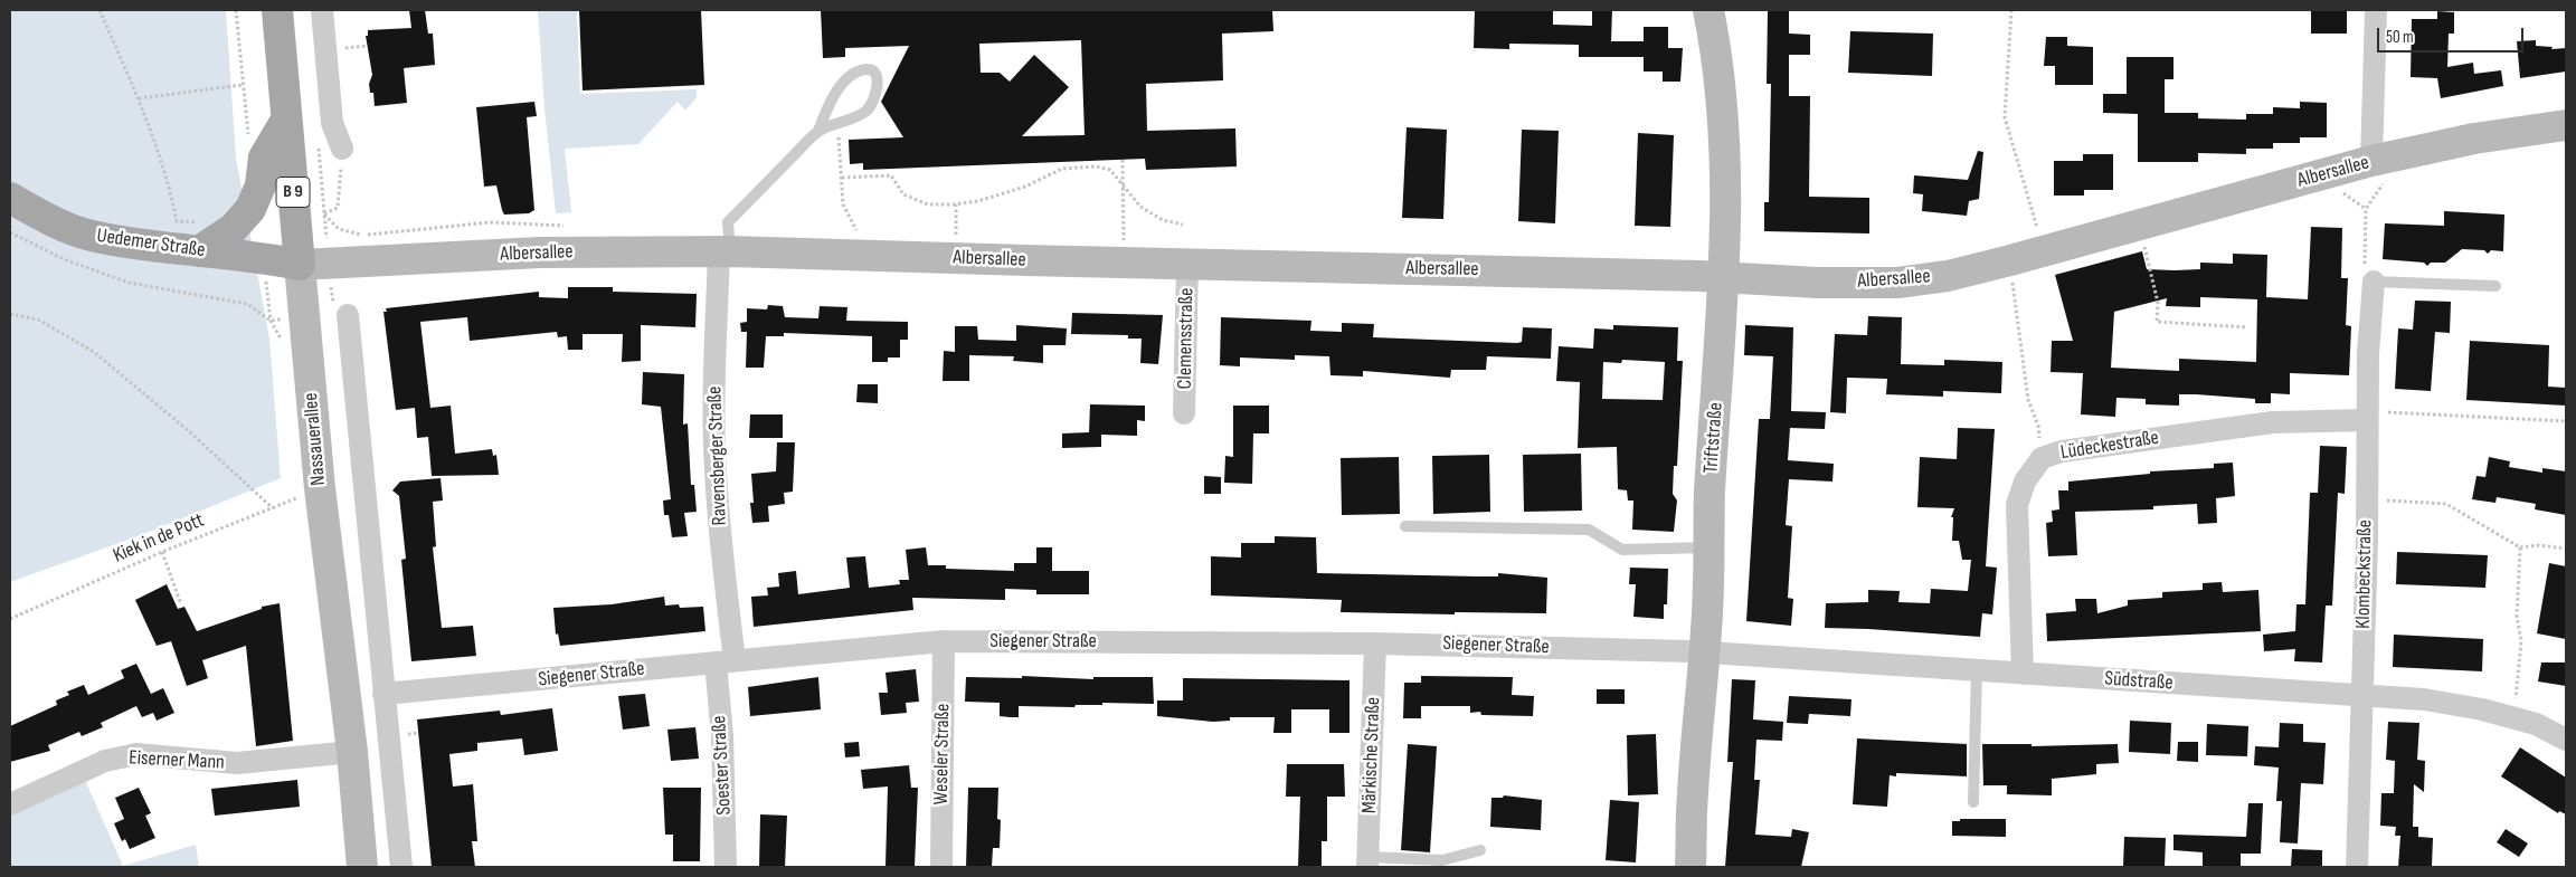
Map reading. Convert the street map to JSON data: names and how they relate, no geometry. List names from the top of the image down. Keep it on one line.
{"streets":{"main road":["B 9","Uedemer Straße","Nassauerallee"],"street":["Albersallee","Clemensstraße","Triftstraße","Lüdeckestraße","Ravensberger Straße","Klombeckstraße","Siegener Straße","Südstraße","Weseler Straße","Märkische Straße","Eiserner Mann","Soester Straße"],"path":["Kiek in de Pott"]},"crossings":[["Albersallee","Uedemer Straße"],["Albersallee","Clemensstraße"],["Albersallee","Triftstraße"],["Albersallee","Nassauerallee"],["Albersallee","Ravensberger Straße"],["Uedemer Straße","Nassauerallee"],["Triftstraße","Siegener Straße"],["Triftstraße","Südstraße"],["Nassauerallee","Kiek in de Pott"],["Nassauerallee","Eiserner Mann"],["Lüdeckestraße","Klombeckstraße"],["Lüdeckestraße","Südstraße"],["Ravensberger Straße","Siegener Straße"],["Ravensberger Straße","Soester Straße"],["Klombeckstraße","Südstraße"],["Siegener Straße","Südstraße"],["Siegener Straße","Weseler Straße"],["Siegener Straße","Märkische Straße"],["Siegener Straße","Soester Straße"]],"scale_bar":"50 m"}
